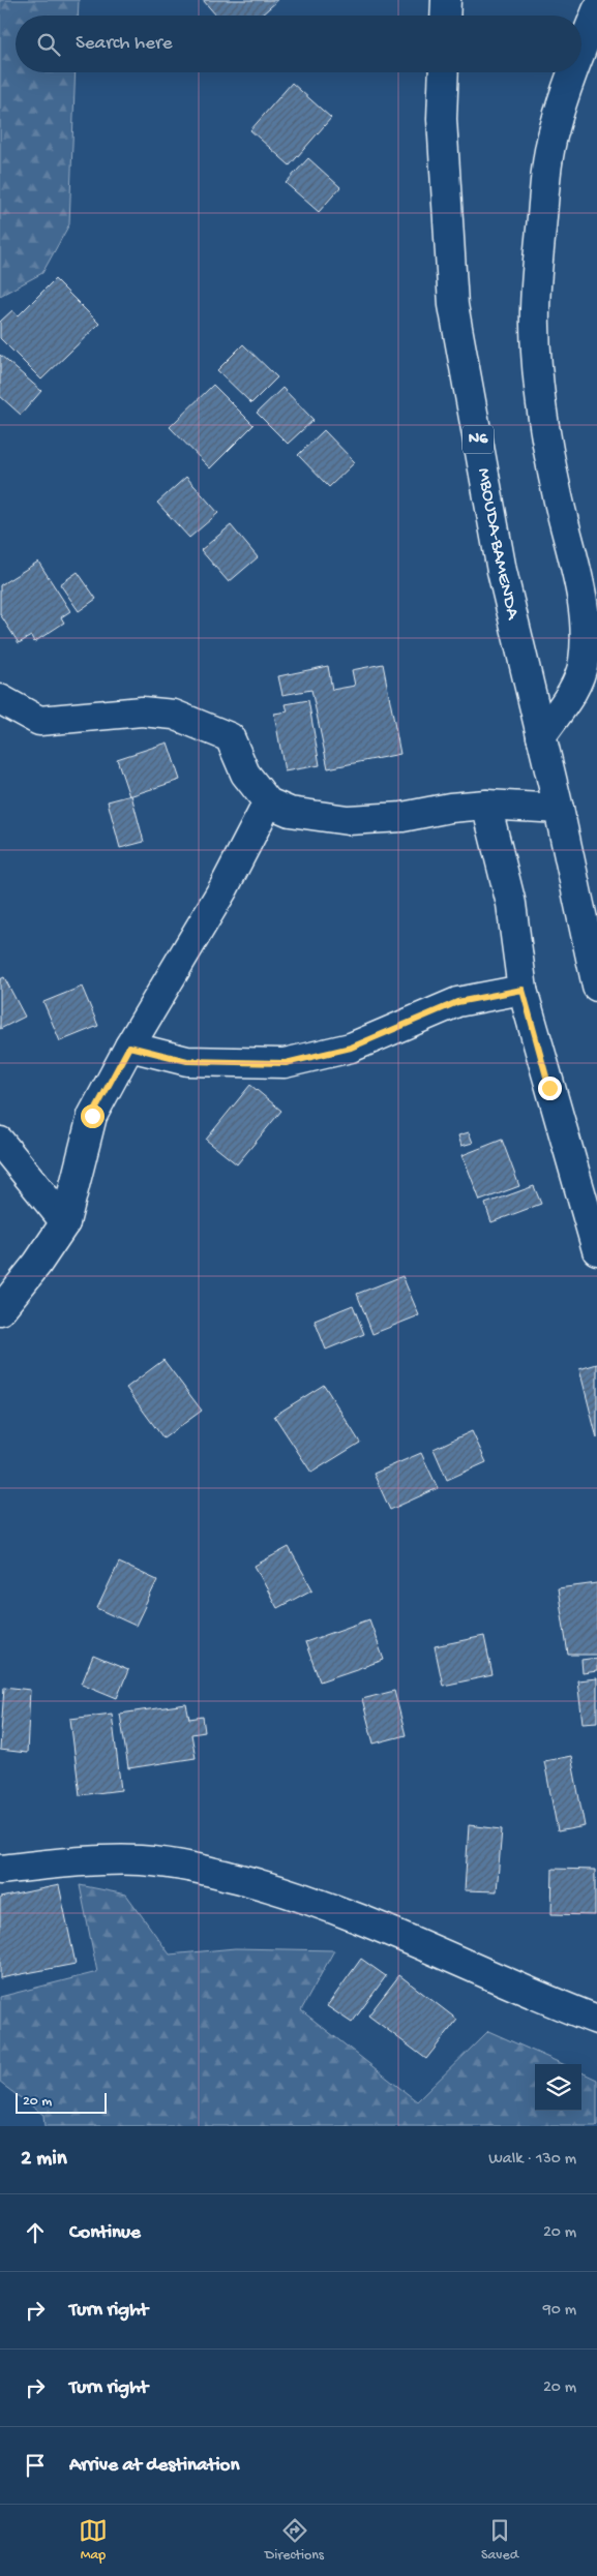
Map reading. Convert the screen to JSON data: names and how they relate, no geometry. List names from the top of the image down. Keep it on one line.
{"streets":{"main road":["N6","MBOUDA-BAMENDA"]},"scale_bar":"20 m","page":{"search":"Search here","scale":"20 m","heading":["2 min","Walk · 130 m"],"list":[["Continue","20 m"],["Turn right","90 m"],["Turn right","20 m"],"Arrive at destination"],"nav":["Map","Directions","Saved"]}}
